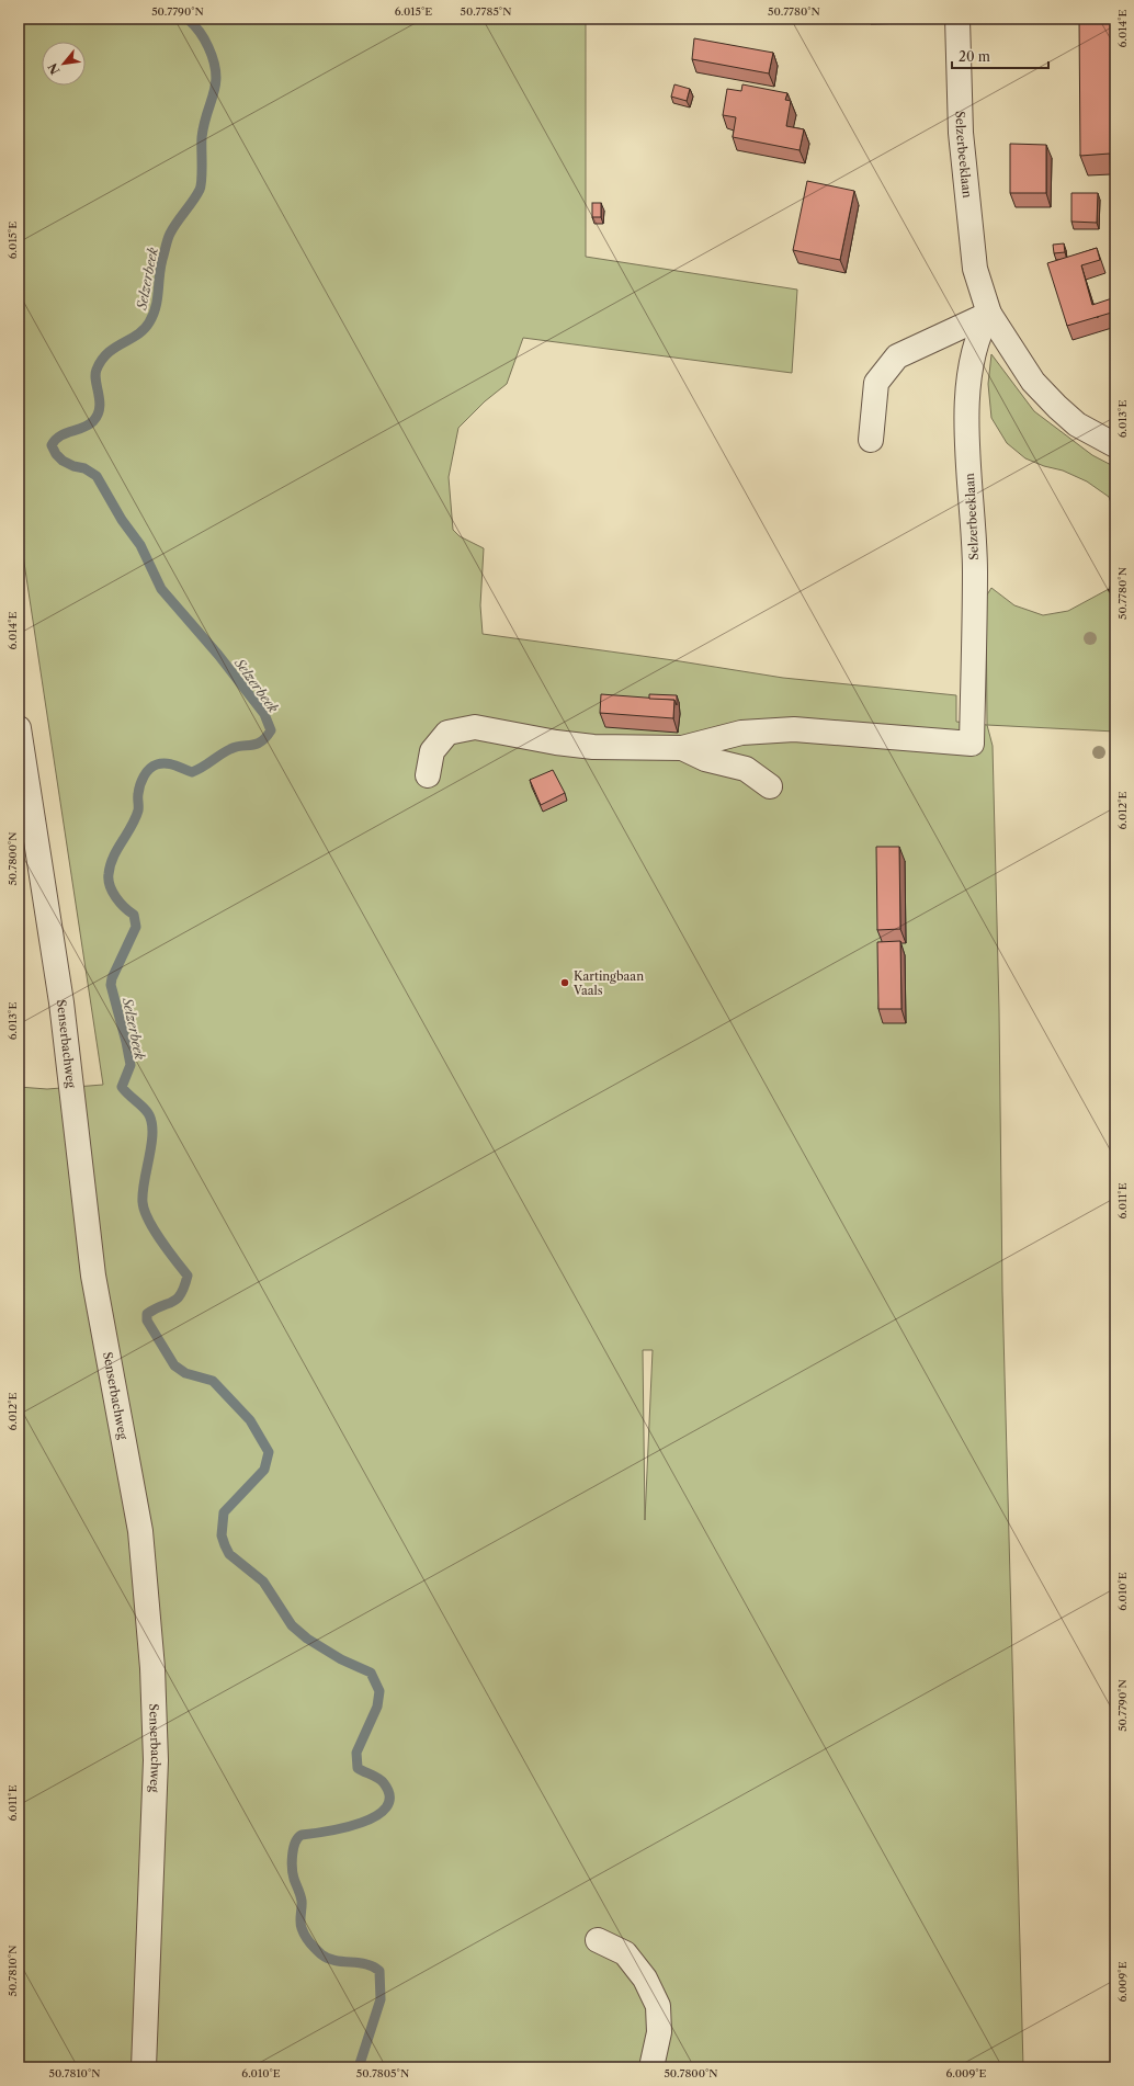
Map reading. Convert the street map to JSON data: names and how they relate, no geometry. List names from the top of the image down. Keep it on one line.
{"streets":{"street":["Selzerbeeklaan","Senserbachweg"]},"water":["Selzerbeek"],"places":["Kartingbaan Vaals"],"scale_bar":"20 m","north":"bottom left","coordinates":["50.7790°N","6.015°E","50.7785°N","50.7780°N","6.014°E","6.013°E","6.012°E","50.7800°N","6.011°E","6.010°E","50.7810°N","6.009°E","50.7805°N"]}
